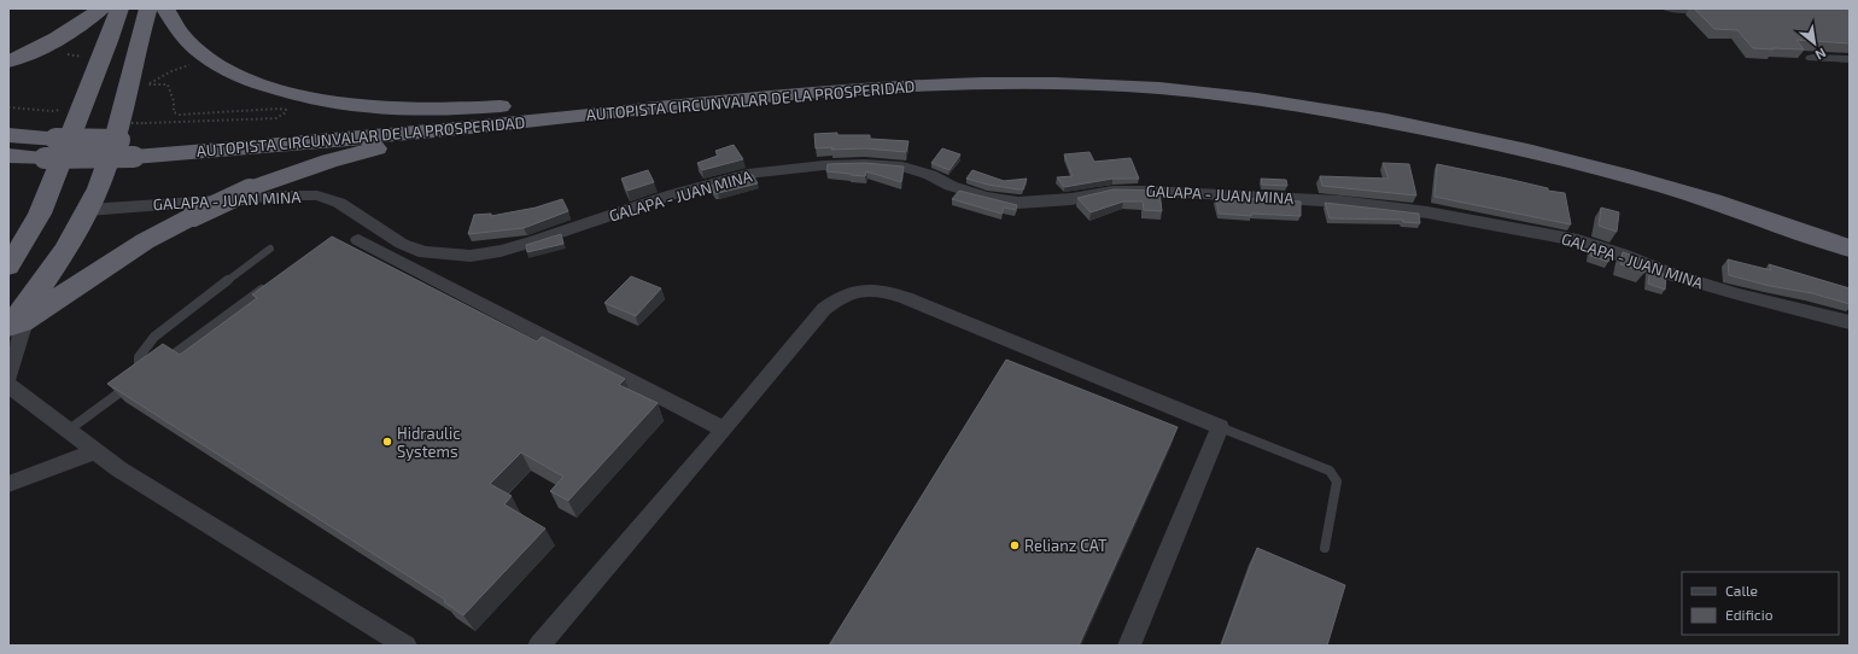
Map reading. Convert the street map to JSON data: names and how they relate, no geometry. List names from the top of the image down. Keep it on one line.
{"streets":{"highway":["AUTOPISTA CIRCUNVALAR DE LA PROSPERIDAD"],"street":["GALAPA - JUAN MINA"]},"places":["Hidraulic Systems","Relianz CAT"],"legend":["Calle","Edificio"],"north":"bottom right"}
